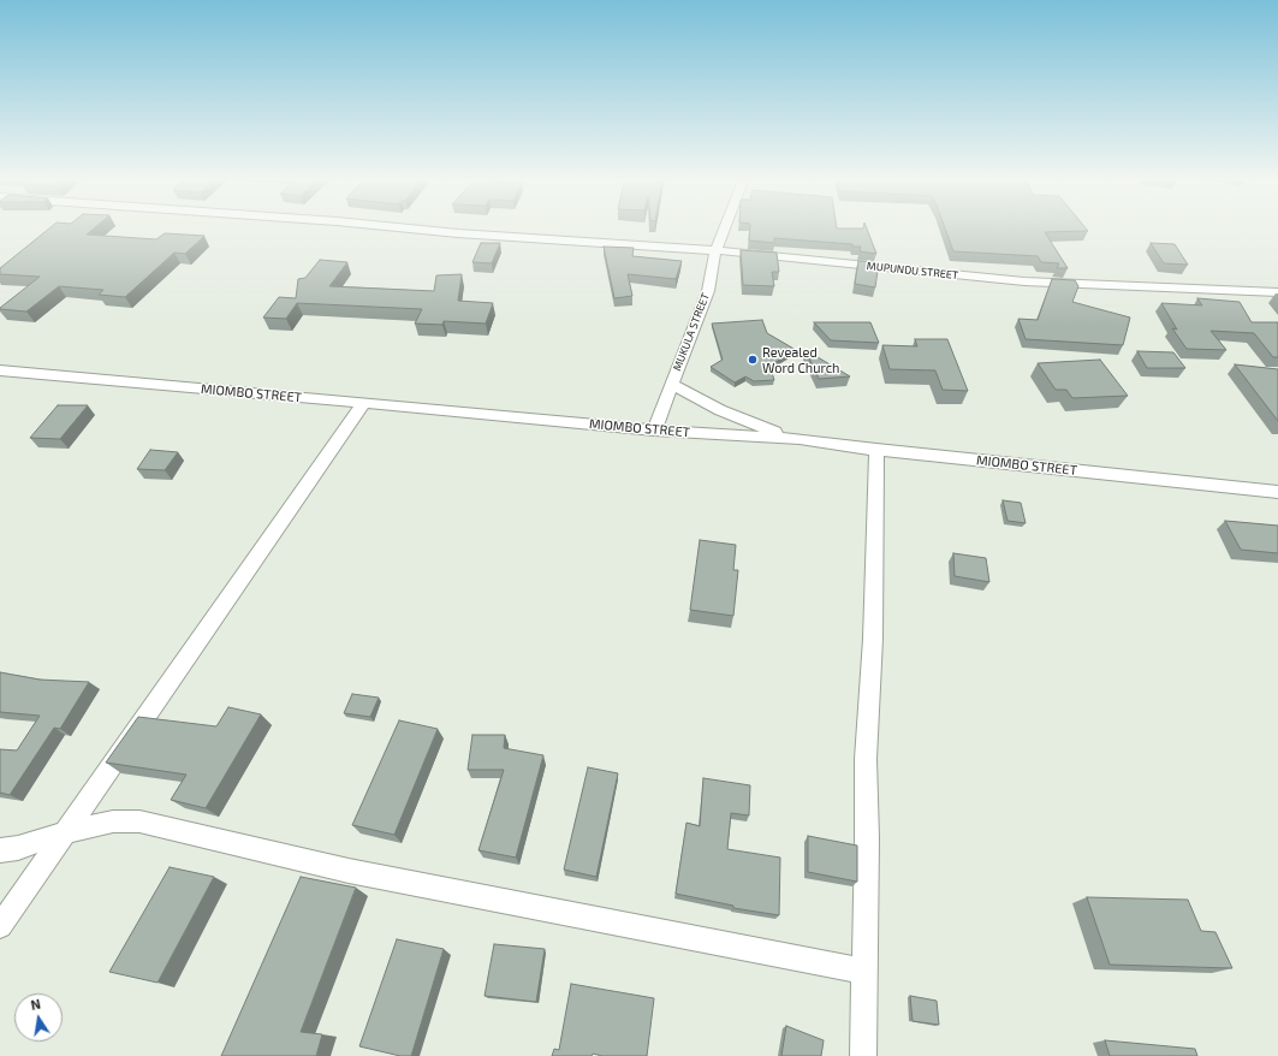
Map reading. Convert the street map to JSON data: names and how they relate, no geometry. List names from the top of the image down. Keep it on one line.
{"streets":{"street":["MUPUNDU STREET","MUKULA STREET","MIOMBO STREET"]},"crossings":[["MUPUNDU STREET","MUKULA STREET"],["MUKULA STREET","MIOMBO STREET"]],"places":["Revealed Word Church"],"north":"top"}
